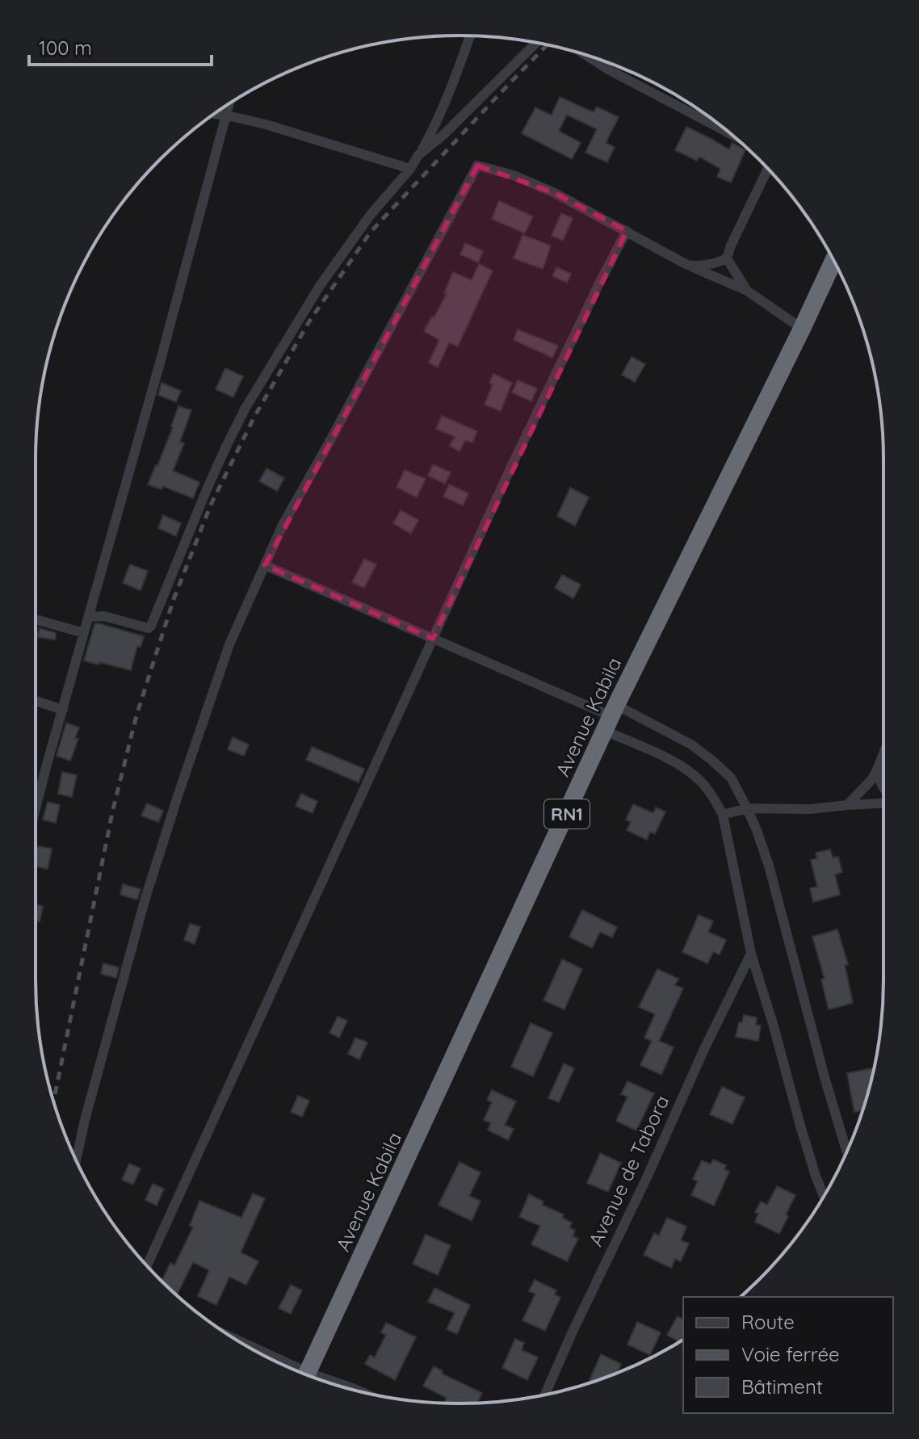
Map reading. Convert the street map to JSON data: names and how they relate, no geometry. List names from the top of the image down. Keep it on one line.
{"streets":{"highway":["Avenue Kabila","RN1"],"street":["Avenue de Tabora"]},"legend":["Route","Voie ferrée","Bâtiment"],"scale_bar":"100 m"}
